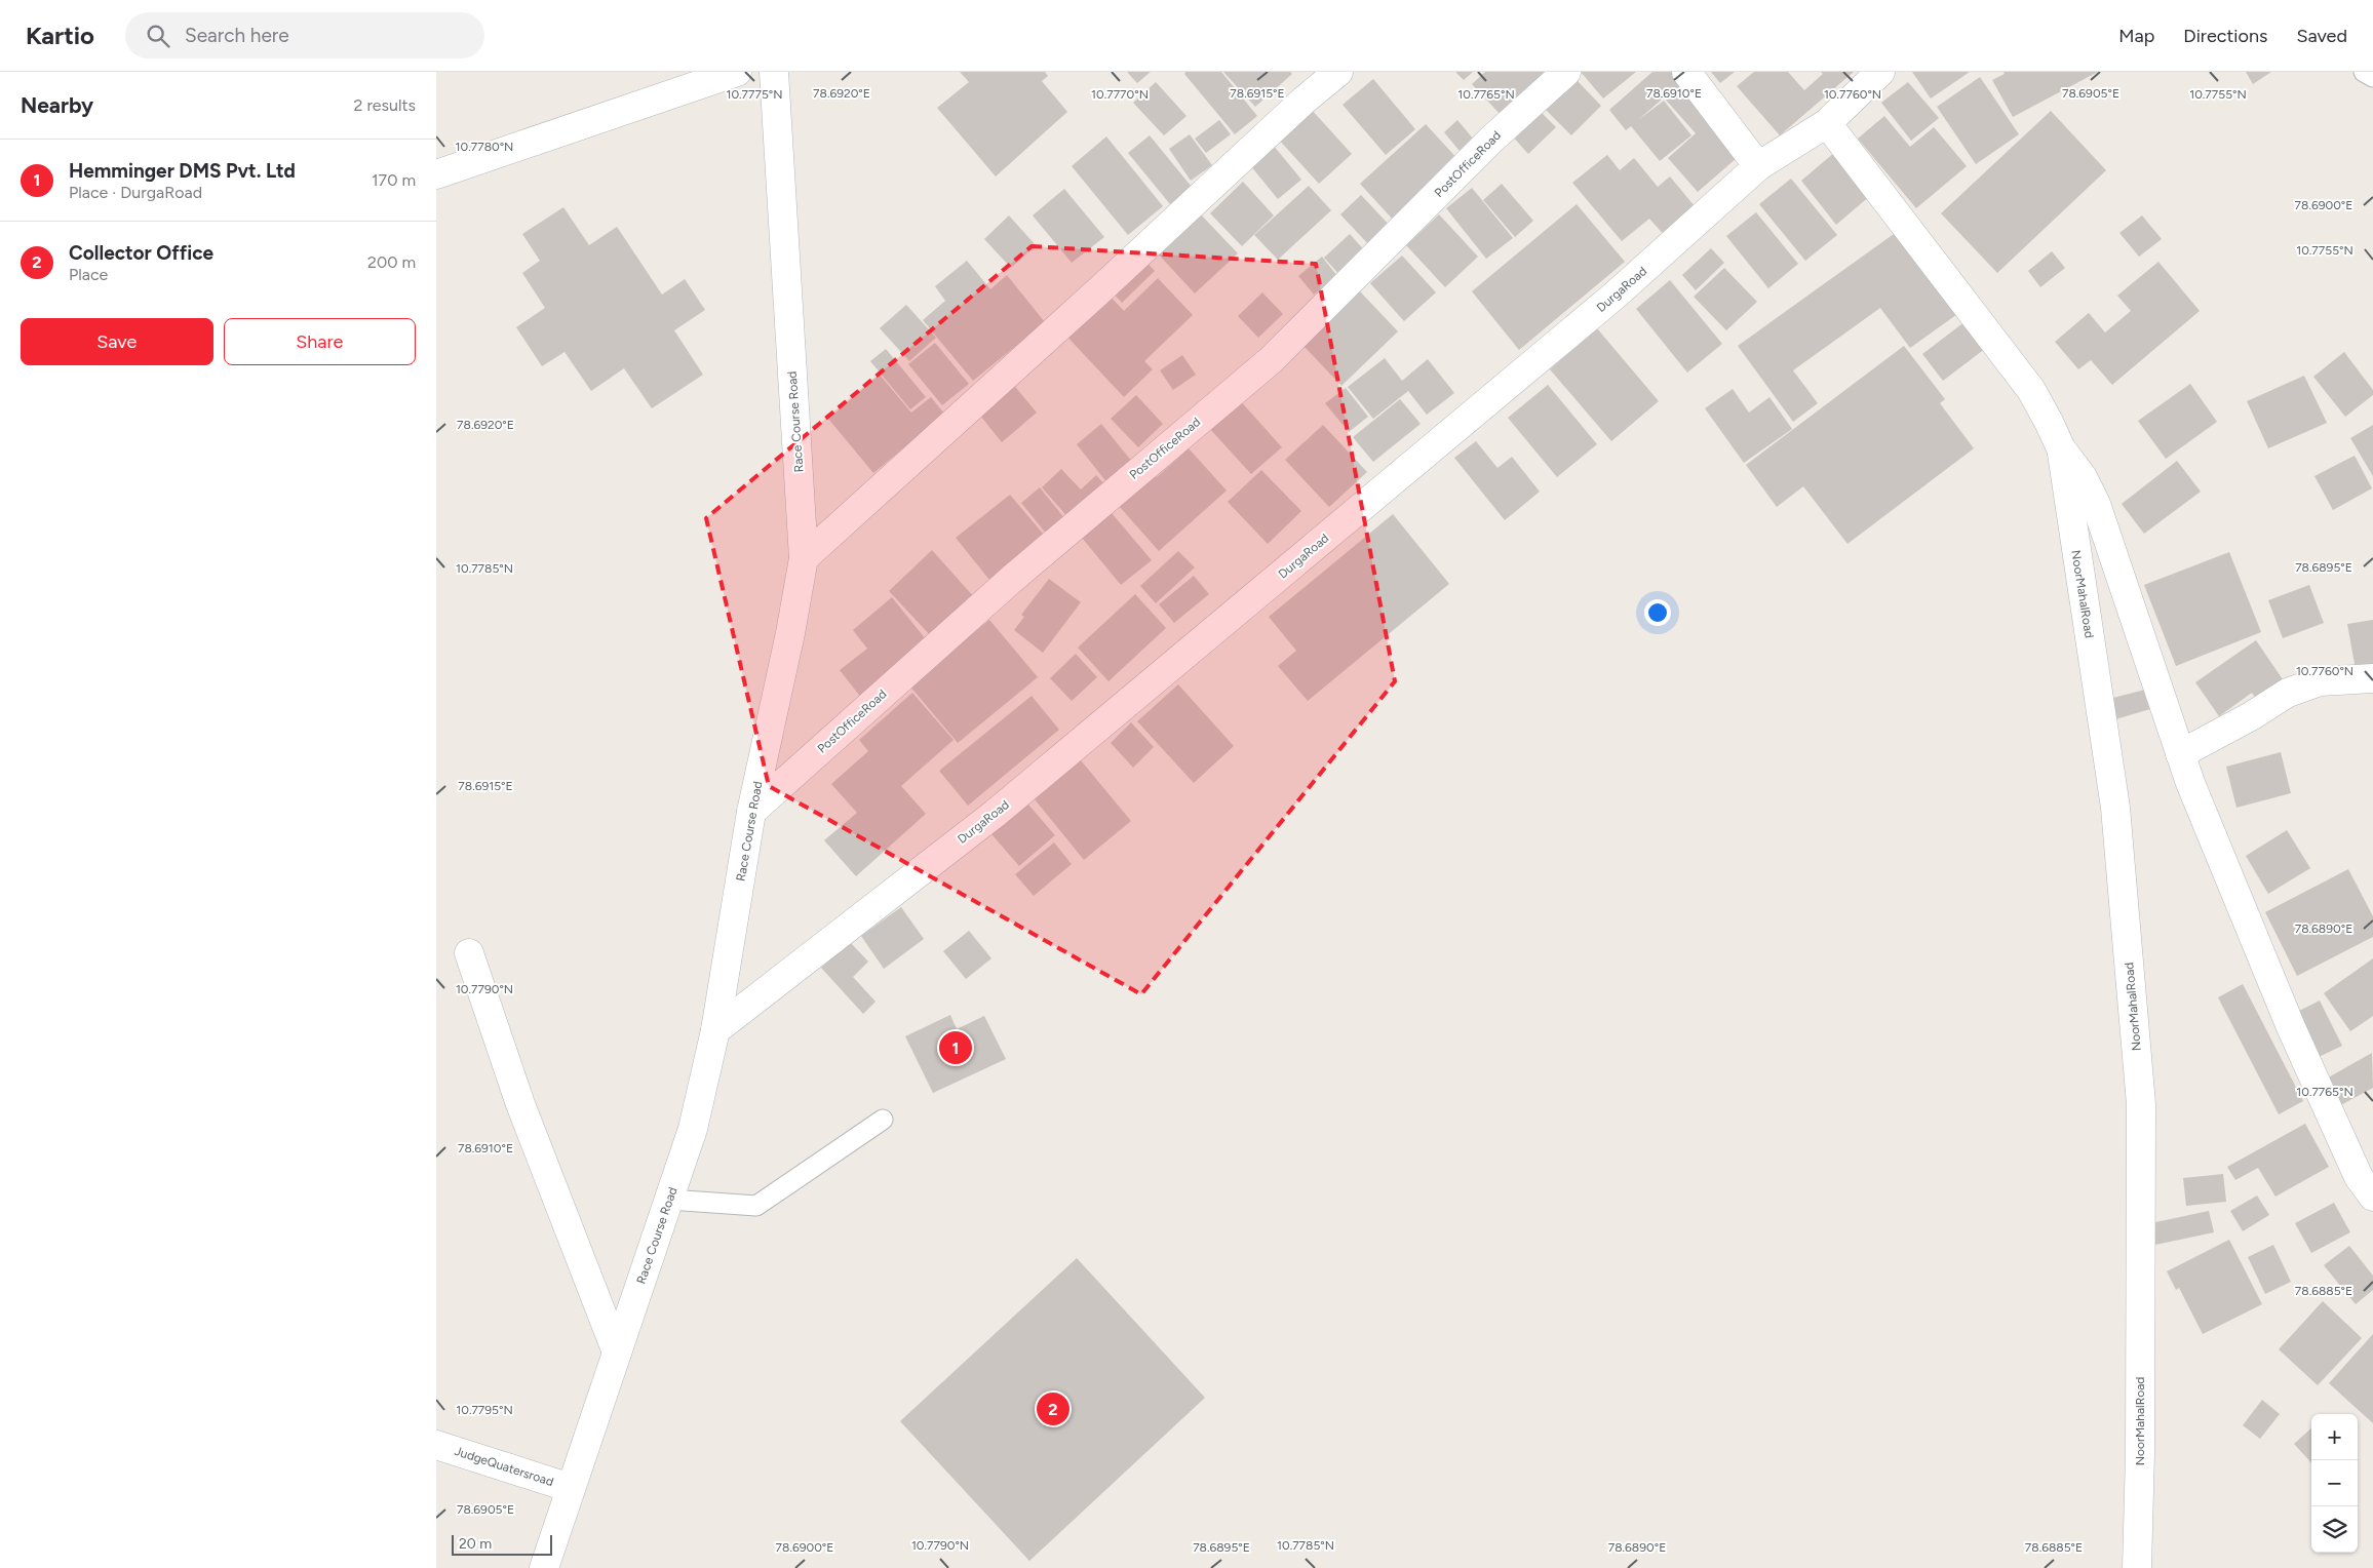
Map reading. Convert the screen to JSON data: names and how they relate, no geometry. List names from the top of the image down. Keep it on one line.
{"streets":{"street":["PostOfficeRoad","DurgaRoad","Race Course Road","NoorMahalRoad","JudgeQuatersroad"]},"crossings":[["PostOfficeRoad","Race Course Road"],["DurgaRoad","Race Course Road"],["Race Course Road","JudgeQuatersroad"]],"scale_bar":"20 m","page":{"header":"Kartio","search":"Search here","nav":["Map","Directions","Saved"],"heading":["Nearby","2 results"],"list":[{"mark":"1","name":"Hemminger DMS Pvt. Ltd","note":"Place · DurgaRoad","value":"170 m"},{"mark":"2","name":"Collector Office","note":"Place","value":"200 m"}],"buttons":["Save","Share"],"pins":["1","2"],"map_buttons":["+","−"],"scale":"20 m"},"coordinates":["78.6920°E","78.6915°E","78.6910°E","78.6905°E","10.7775°N","10.7770°N","10.7765°N","10.7760°N","10.7755°N","10.7780°N","78.6900°E","78.6895°E","10.7785°N","78.6890°E","10.7790°N","78.6885°E","10.7795°N"]}
